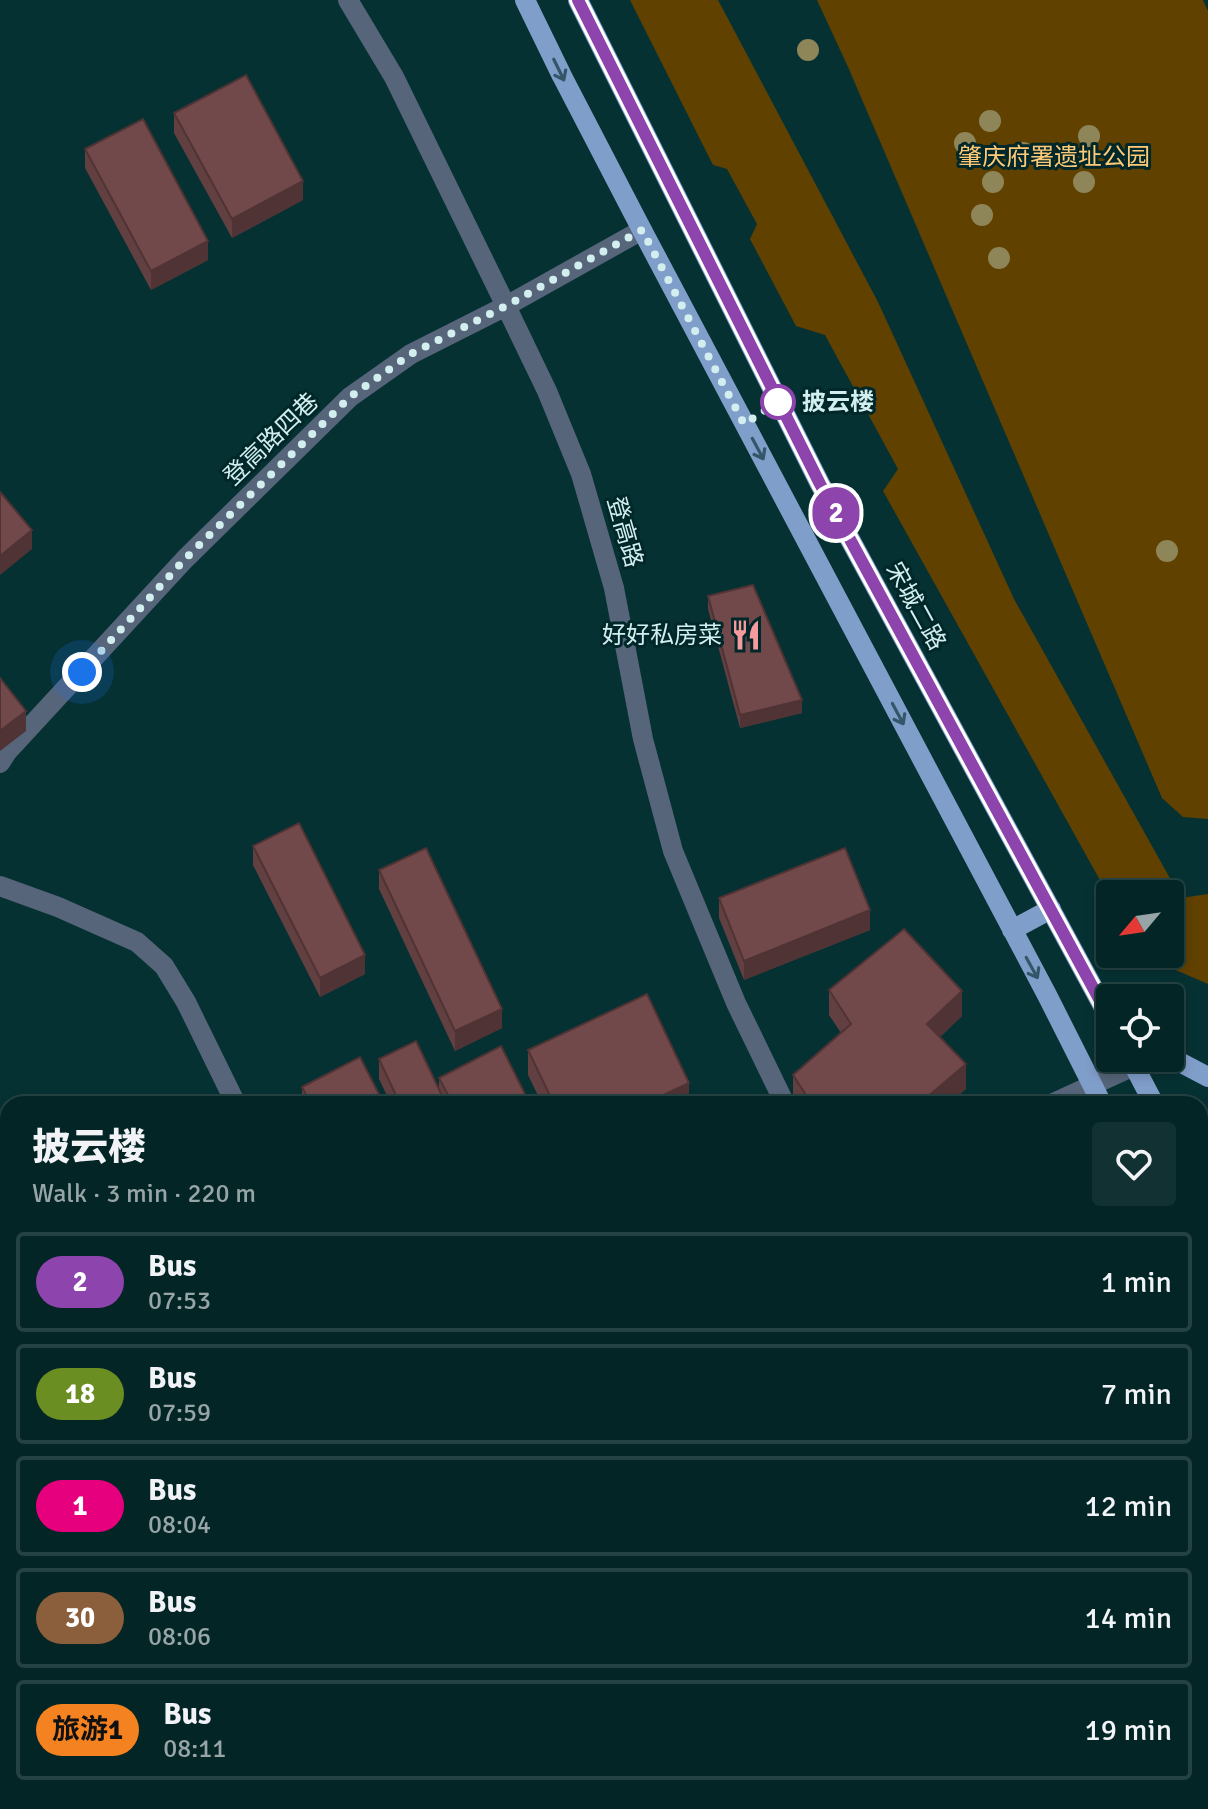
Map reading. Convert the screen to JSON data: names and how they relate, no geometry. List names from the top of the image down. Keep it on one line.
{"streets":{"main road":["宋城二路"],"street":["登高路四巷","登高路"]},"crossings":[["登高路四巷","登高路"]],"parks":["肇庆府署遗址公园"],"places":{"other":["披云楼"],"restaurant":["好好私房菜"]},"lines":["bus line 2"],"north":"bottom left","page":{"on_map":"2","heading":["披云楼","Walk · 3 min · 220 m"],"list":[{"mark":"2","name":"Bus","note":"07:53","value":"1 min"},{"mark":"18","name":"Bus","note":"07:59","value":"7 min"},{"mark":"1","name":"Bus","note":"08:04","value":"12 min"},{"mark":"30","name":"Bus","note":"08:06","value":"14 min"},{"mark":"旅游1","name":"Bus","note":"08:11","value":"19 min"}]}}
